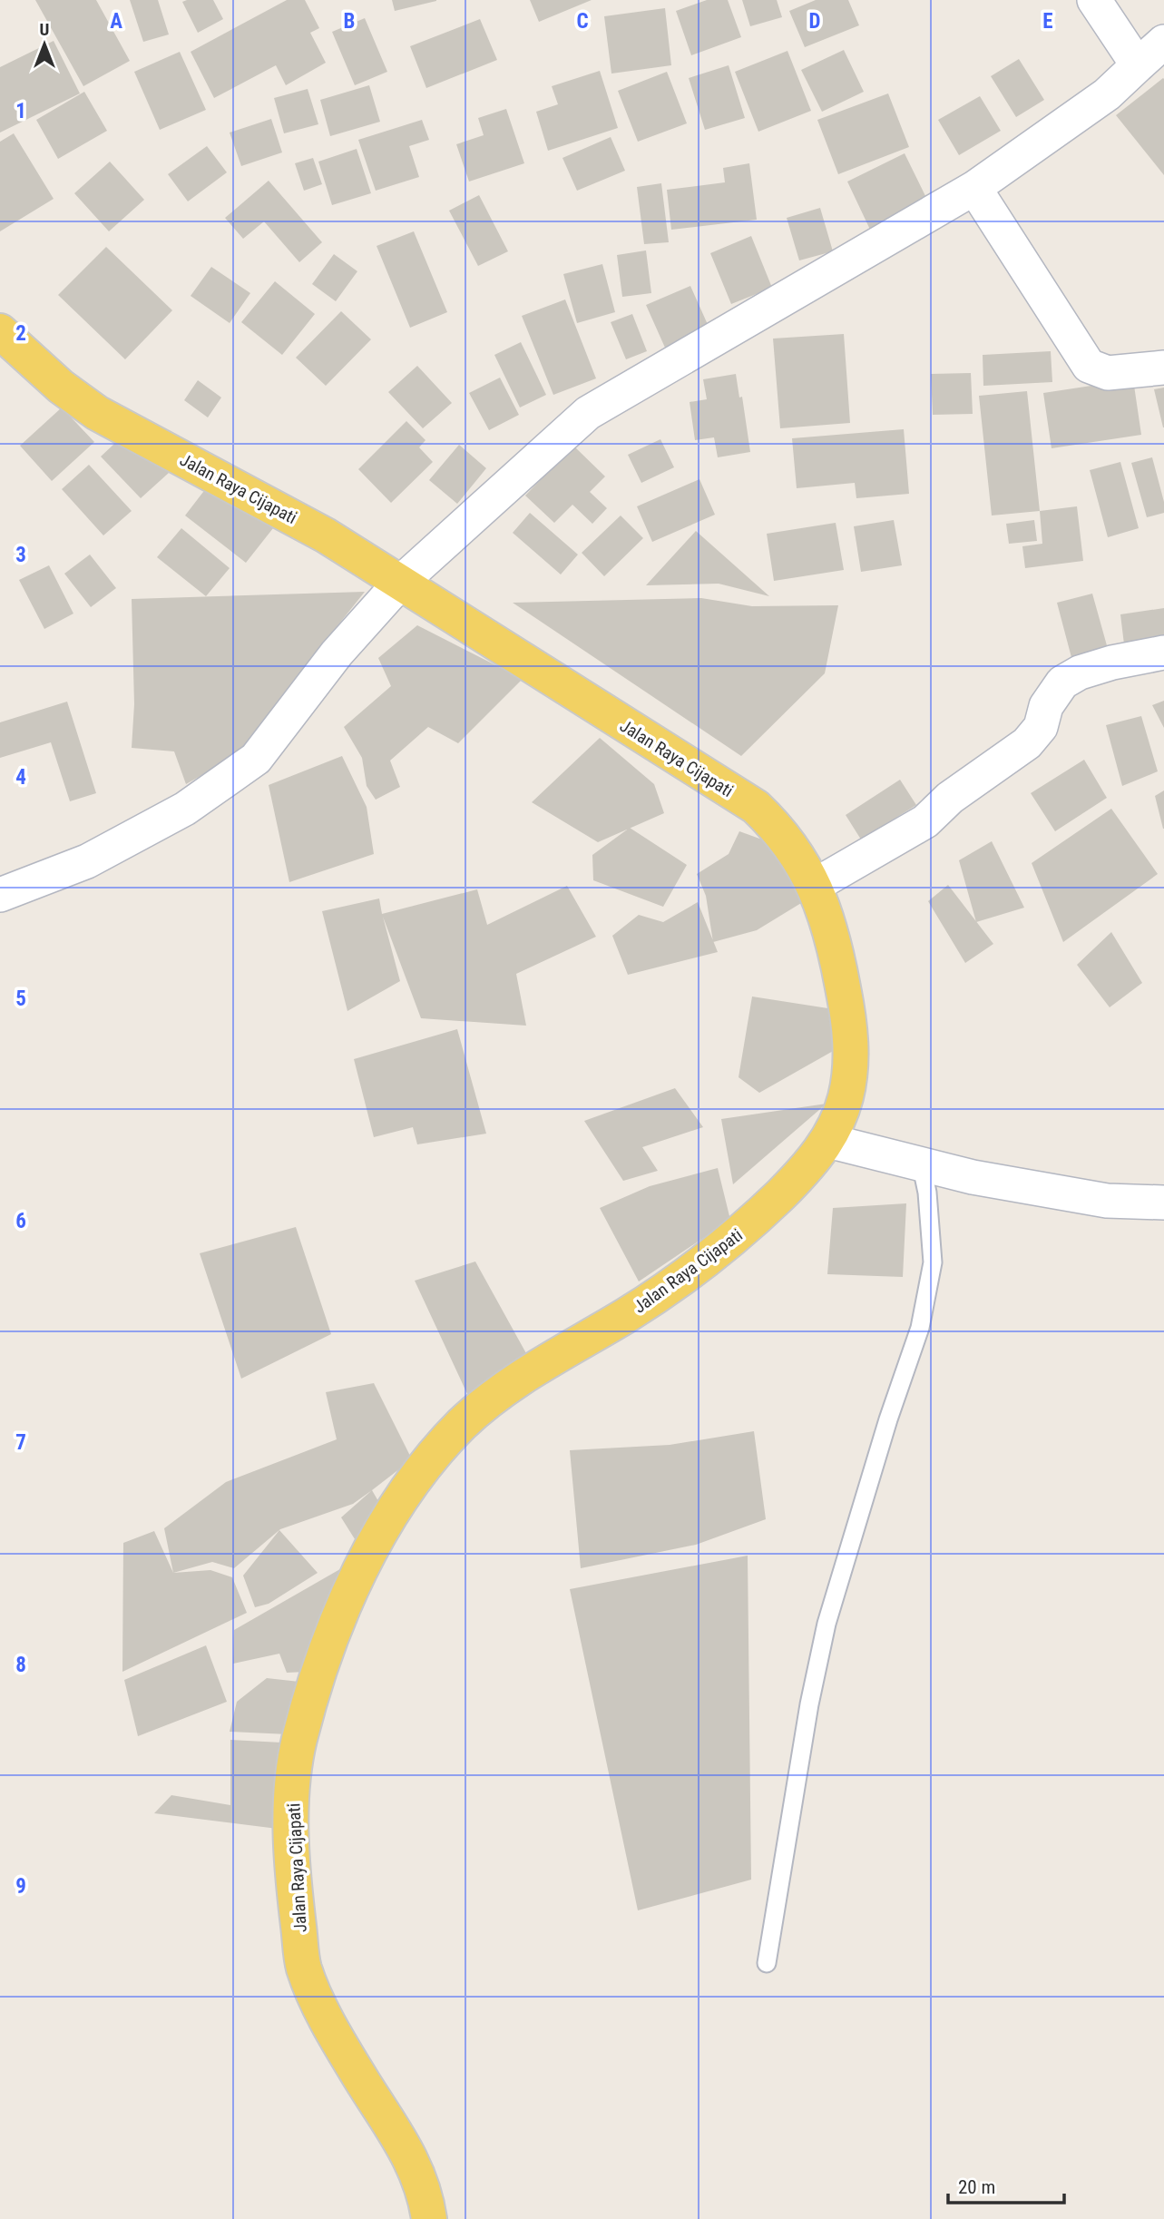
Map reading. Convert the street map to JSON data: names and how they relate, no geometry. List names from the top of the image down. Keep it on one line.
{"streets":{"main road":["Jalan Raya Cijapati"]},"scale_bar":"20 m","north":"top","grid":{"columns":["A","B","C","D","E"],"rows":["1","2","3","4","5","6","7","8","9"]}}
